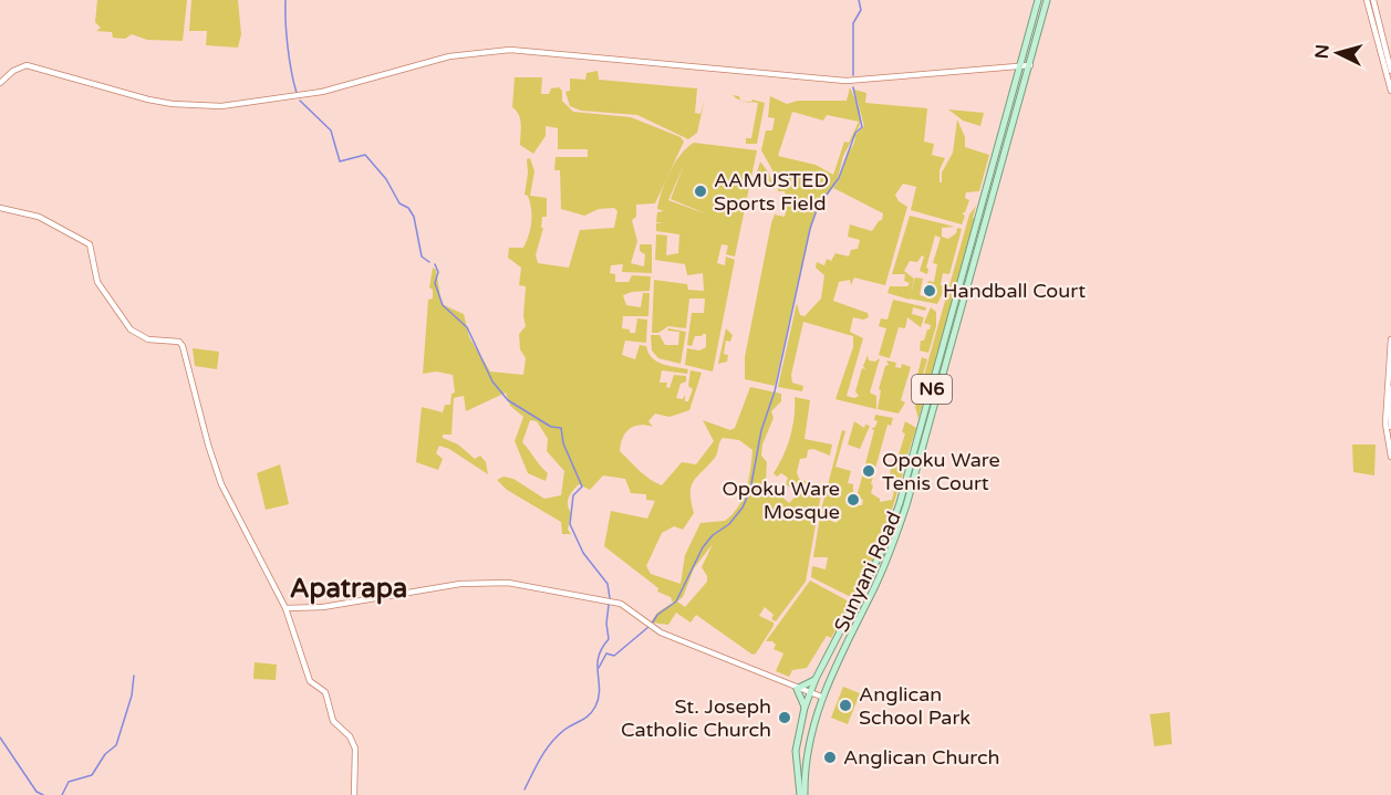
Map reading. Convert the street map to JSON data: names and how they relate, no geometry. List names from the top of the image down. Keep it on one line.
{"streets":{"main road":["N6","Sunyani Road"]},"crossings":[["N6","Sunyani Road"]],"districts":["Apatrapa"],"places":["AAMUSTED Sports Field","Handball Court","Opoku Ware Tenis Court","Opoku Ware Mosque","Anglican School Park","St. Joseph Catholic Church","Anglican Church"],"north":"left"}
